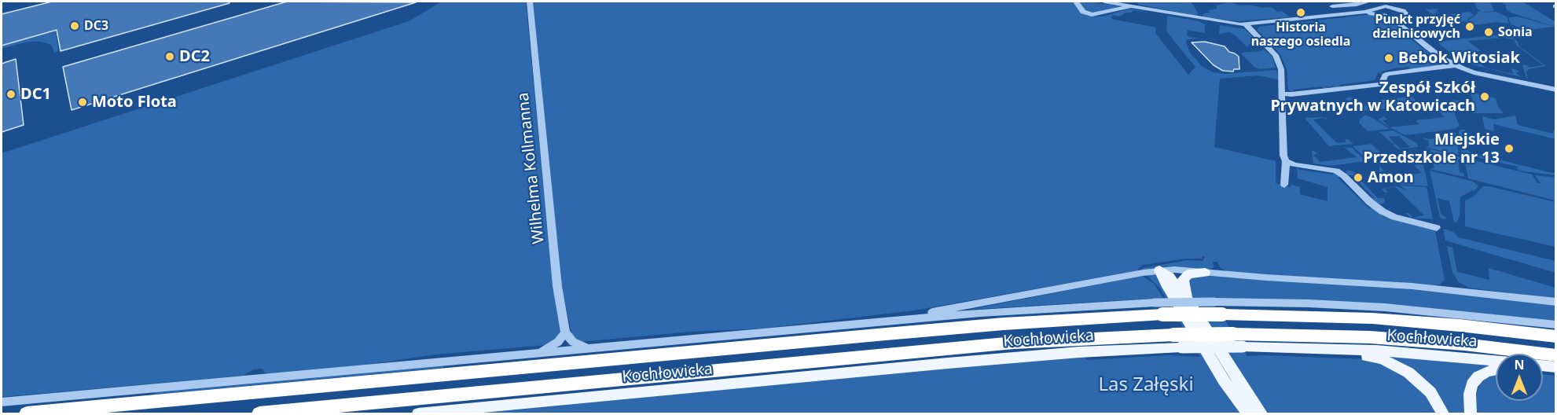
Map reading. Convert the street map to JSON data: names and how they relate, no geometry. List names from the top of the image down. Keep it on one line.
{"streets":{"main road":["Kochłowicka"],"street":["Wilhelma Kollmanna"]},"parks":["Las Załęski"],"places":["Historia naszego osiedla","DC3","Punkt przyjęć dzielnicowych","Sonia","DC2","Bebok Witosiak","DC1","Zespół Szkół Prywatnych w Katowicach","Moto Flota","Miejskie Przedszkole nr 13","Amon"],"north":"top"}
